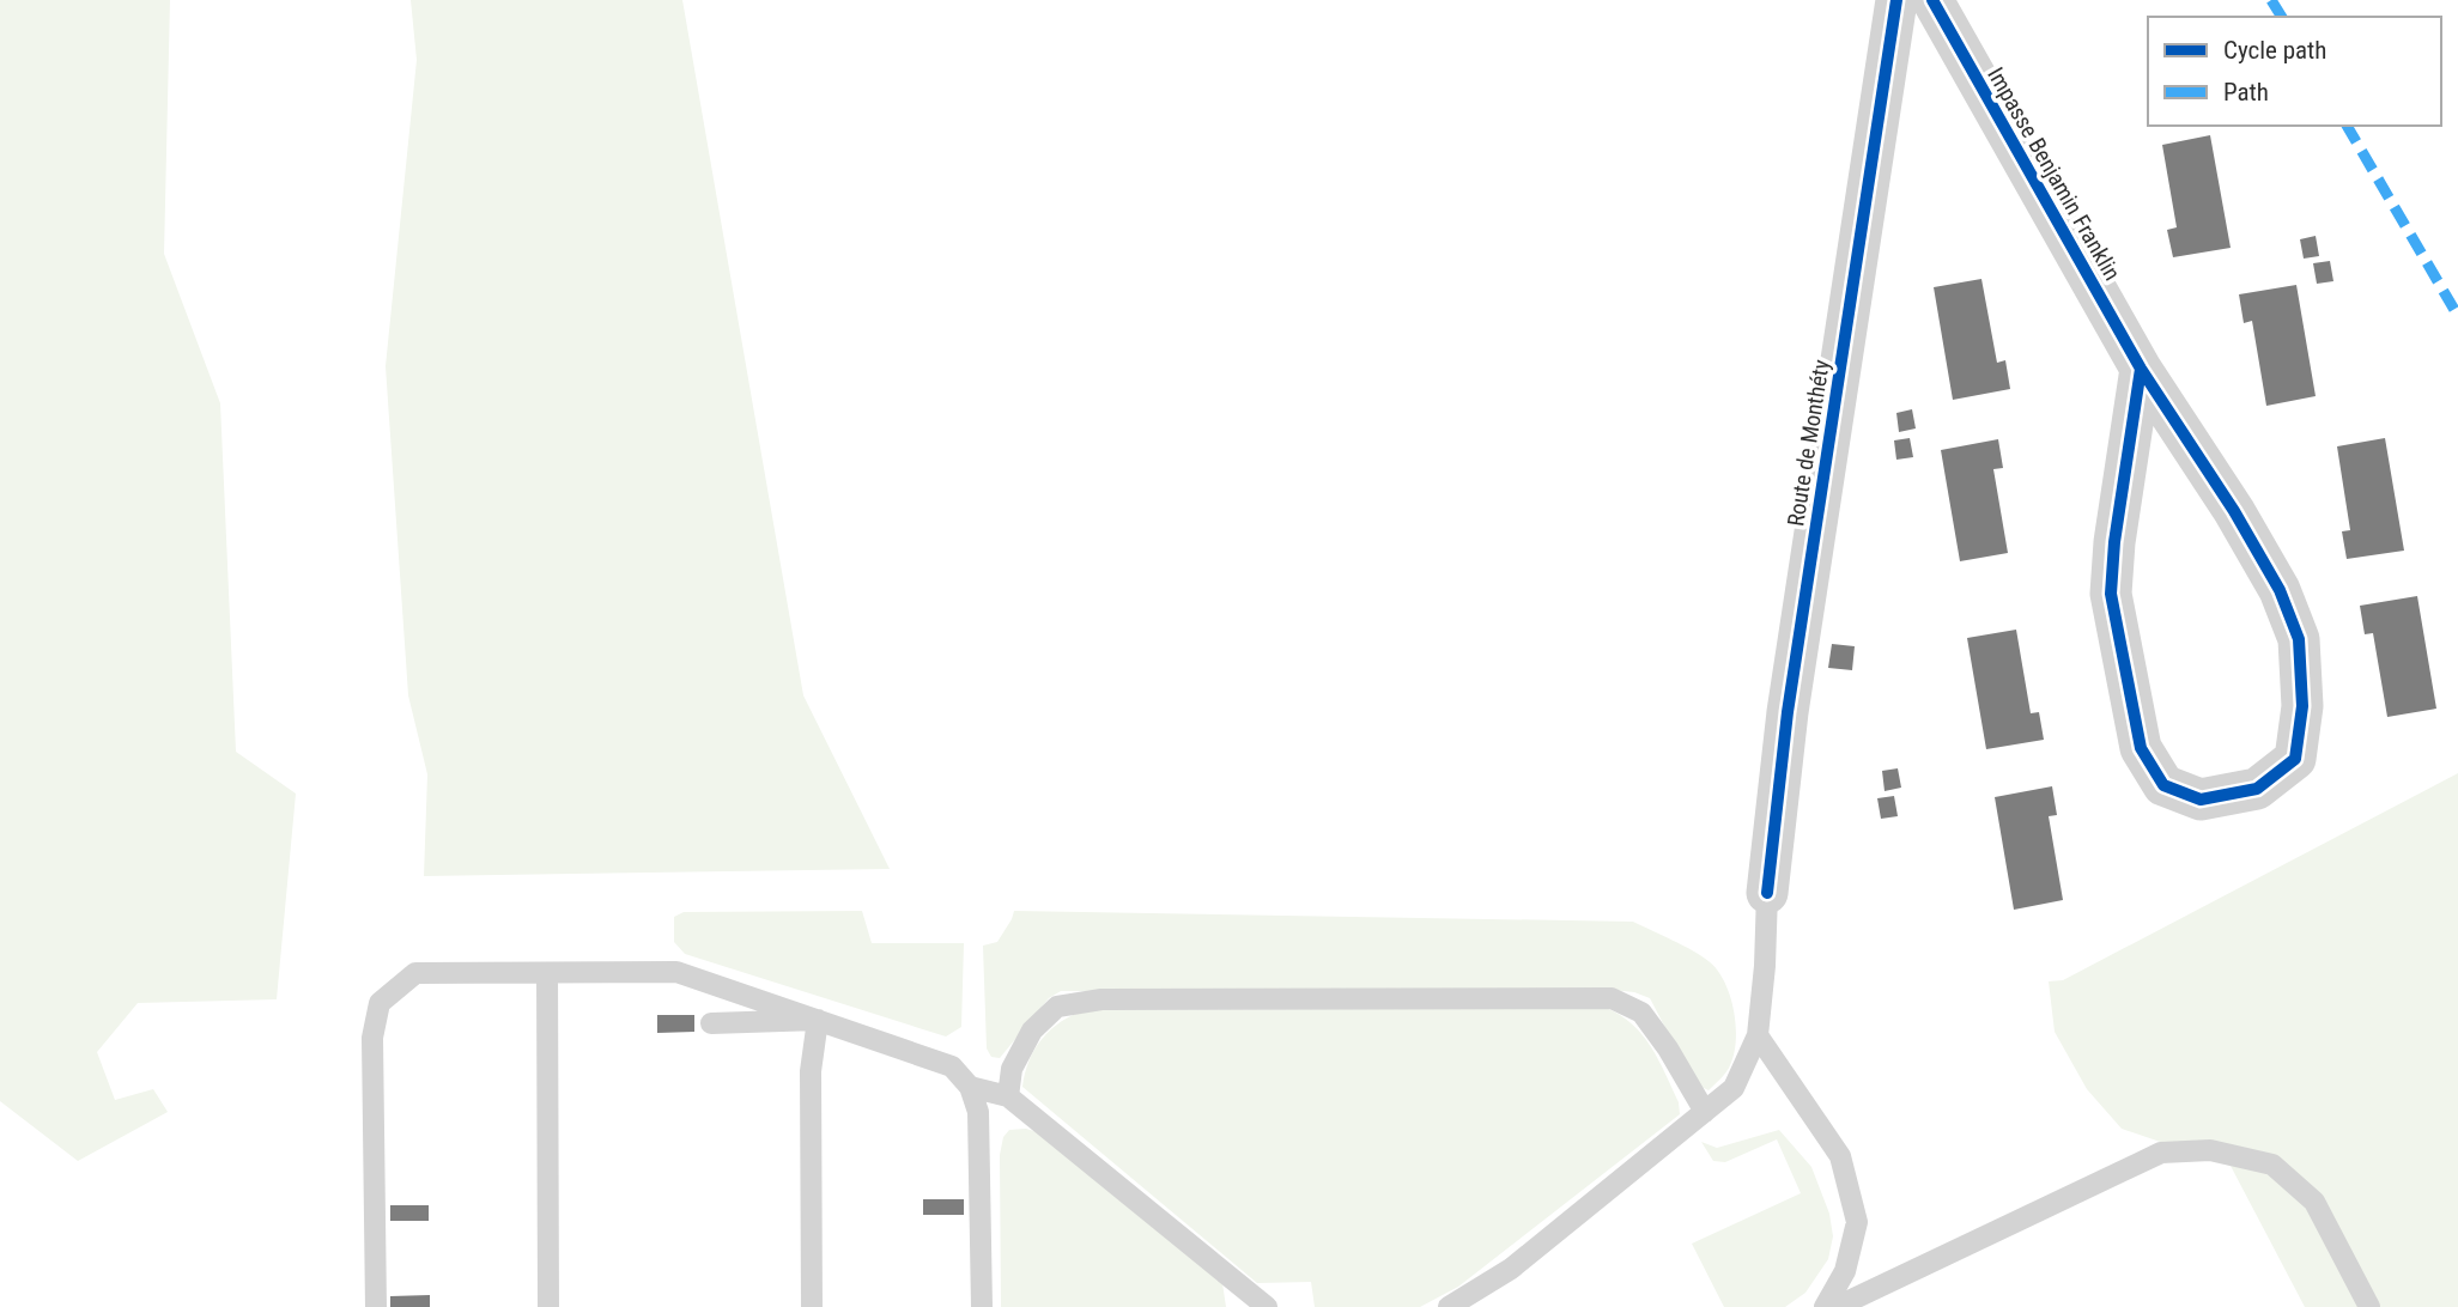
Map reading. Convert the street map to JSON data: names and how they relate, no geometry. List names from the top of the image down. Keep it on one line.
{"streets":{"street":["Impasse Benjamin Franklin","Route de Monthéty"]},"legend":["Cycle path","Path"]}
